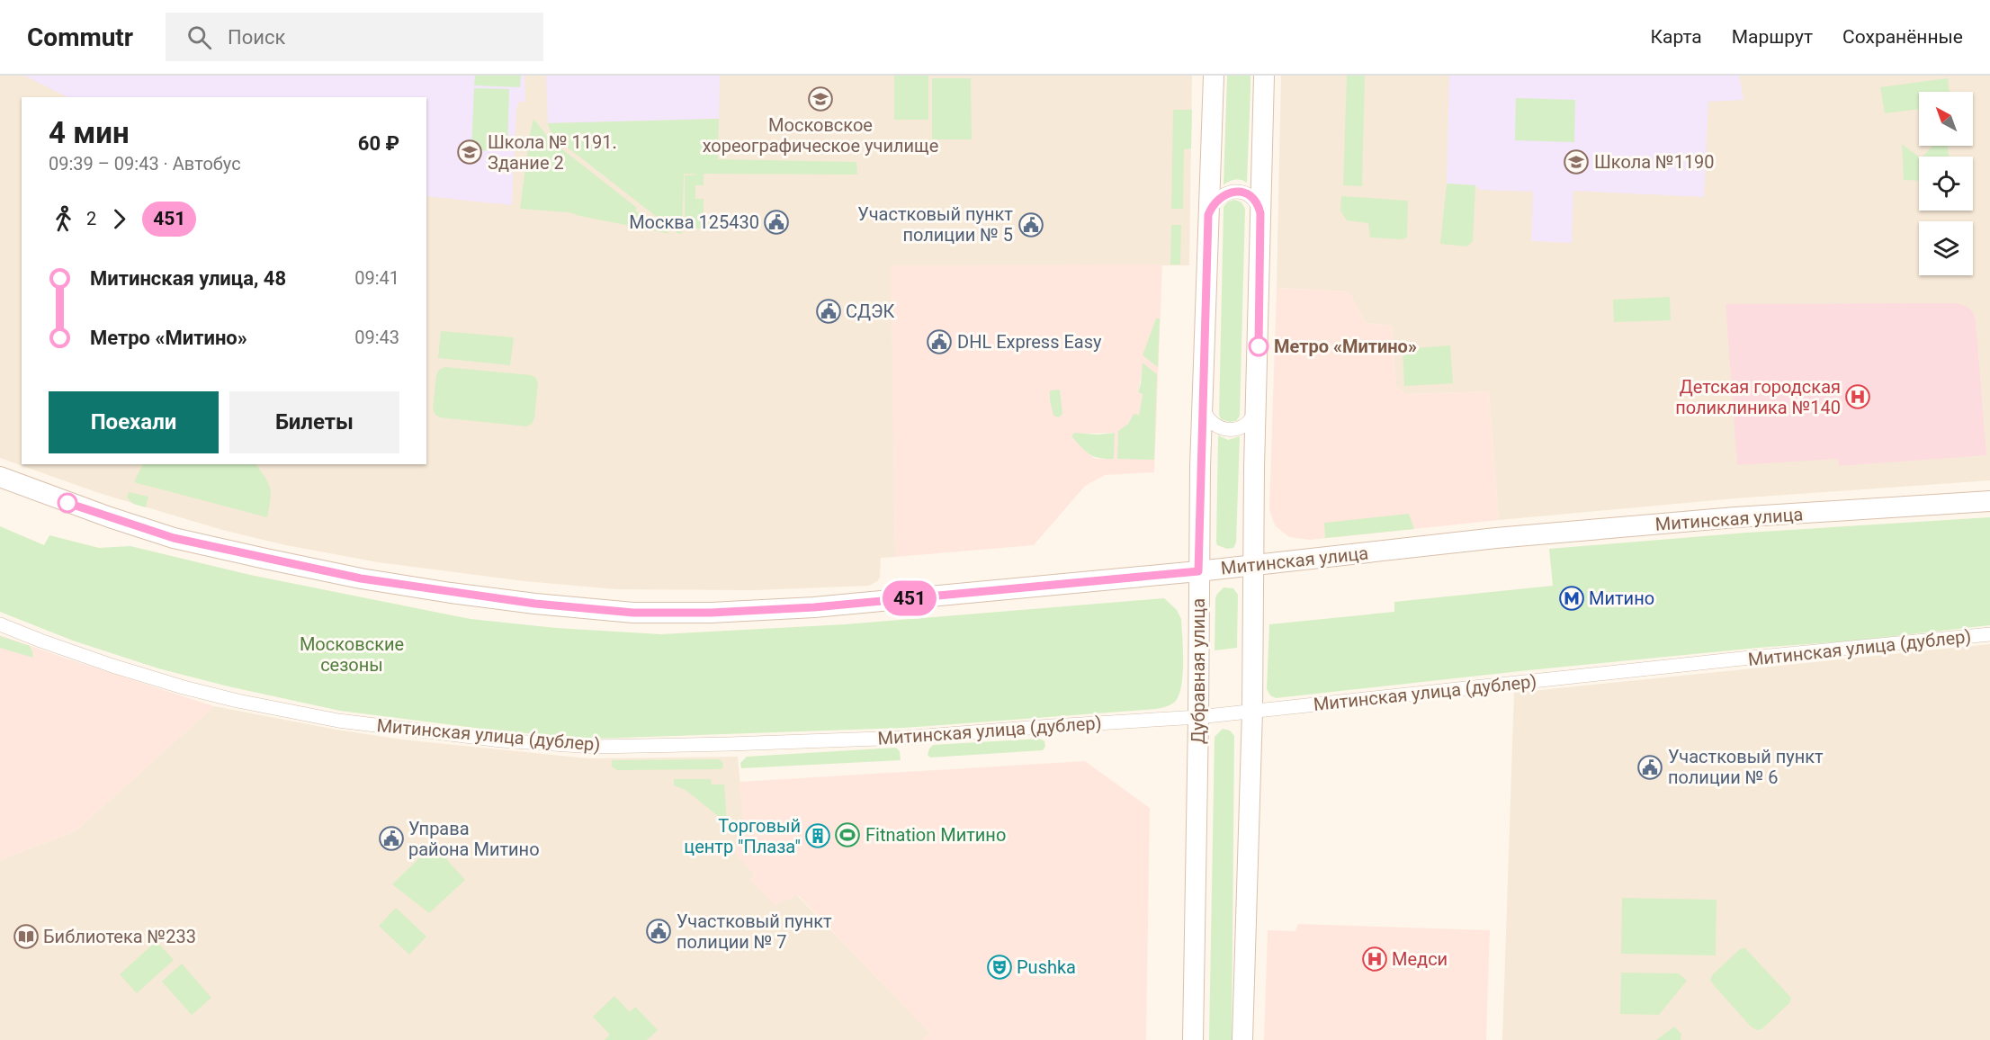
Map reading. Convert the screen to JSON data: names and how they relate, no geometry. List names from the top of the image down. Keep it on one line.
{"streets":{"main road":["Митинская улица","Дубравная улица"],"street":["Митинская улица (дублер)"]},"crossings":[["Митинская улица","Дубравная улица"],["Митинская улица (дублер)","Дубравная улица"]],"parks":["Московские сезоны"],"places":{"school or university":["Московское хореографическое училище","Школа № 1191. Здание 2","Школа №1190"],"public building":["Москва 125430","Участковый пункт полиции № 5","СДЭК","DHL Express Easy","Участковый пункт полиции № 6","Управа района Митино","Участковый пункт полиции № 7"],"other":["Метро «Митино»"],"hospital":["Детская городская поликлиника №140","Медси"],"metro station":["Митино"],"sports":["Fitnation Митино"],"building":["Торговый центр \"Плаза\""],"library":["Библиотека №233"],"theatre":["Pushka"]},"lines":["bus line 451"],"north":"top left","page":{"header":"Commutr","search":"Поиск","nav":["Карта","Маршрут","Сохранённые"],"on_map":"451","heading":["4 мин","09:39 – 09:43 · Автобус","60 ₽"],"legs":["2","451"],"list":[{"name":"Митинская улица, 48","value":"09:41"},{"name":"Метро «Митино»","value":"09:43"}],"buttons":["Поехали","Билеты"]}}
